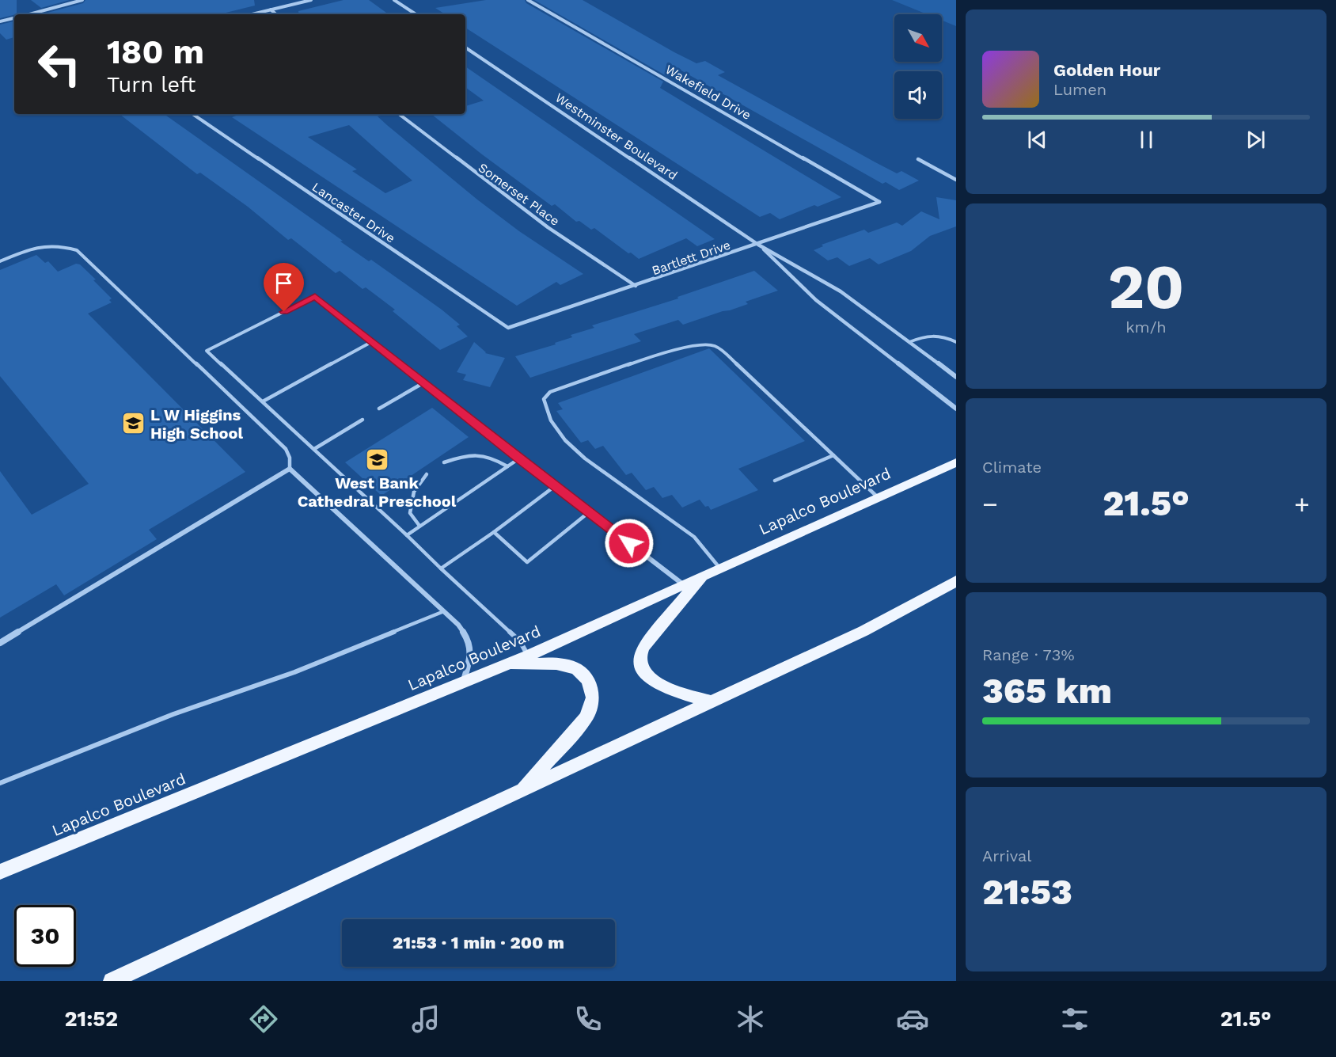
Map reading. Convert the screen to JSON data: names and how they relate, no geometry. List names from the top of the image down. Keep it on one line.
{"streets":{"main road":["Lapalco Boulevard"],"street":["Wakefield Drive","Westminster Boulevard","Somerset Place","Lancaster Drive","Bartlett Drive"]},"crossings":[["Wakefield Drive","Bartlett Drive"],["Westminster Boulevard","Bartlett Drive"],["Somerset Place","Bartlett Drive"],["Lancaster Drive","Bartlett Drive"]],"places":{"school or university":["L W Higgins High School","West Bank Cathedral Preschool"]},"north":"bottom right","page":{"turn":["180 m","Turn left"],"song":["Golden Hour","Lumen"],"tile":[["20","km/h"],"Climate",["Range · 73%","365 km"],["Arrival","21:53"]],"heat":["−","21.5°","+"],"limit":"30","trip":"21:53 · 1 min · 200 m","tabs":["21:52","21.5°"]}}
